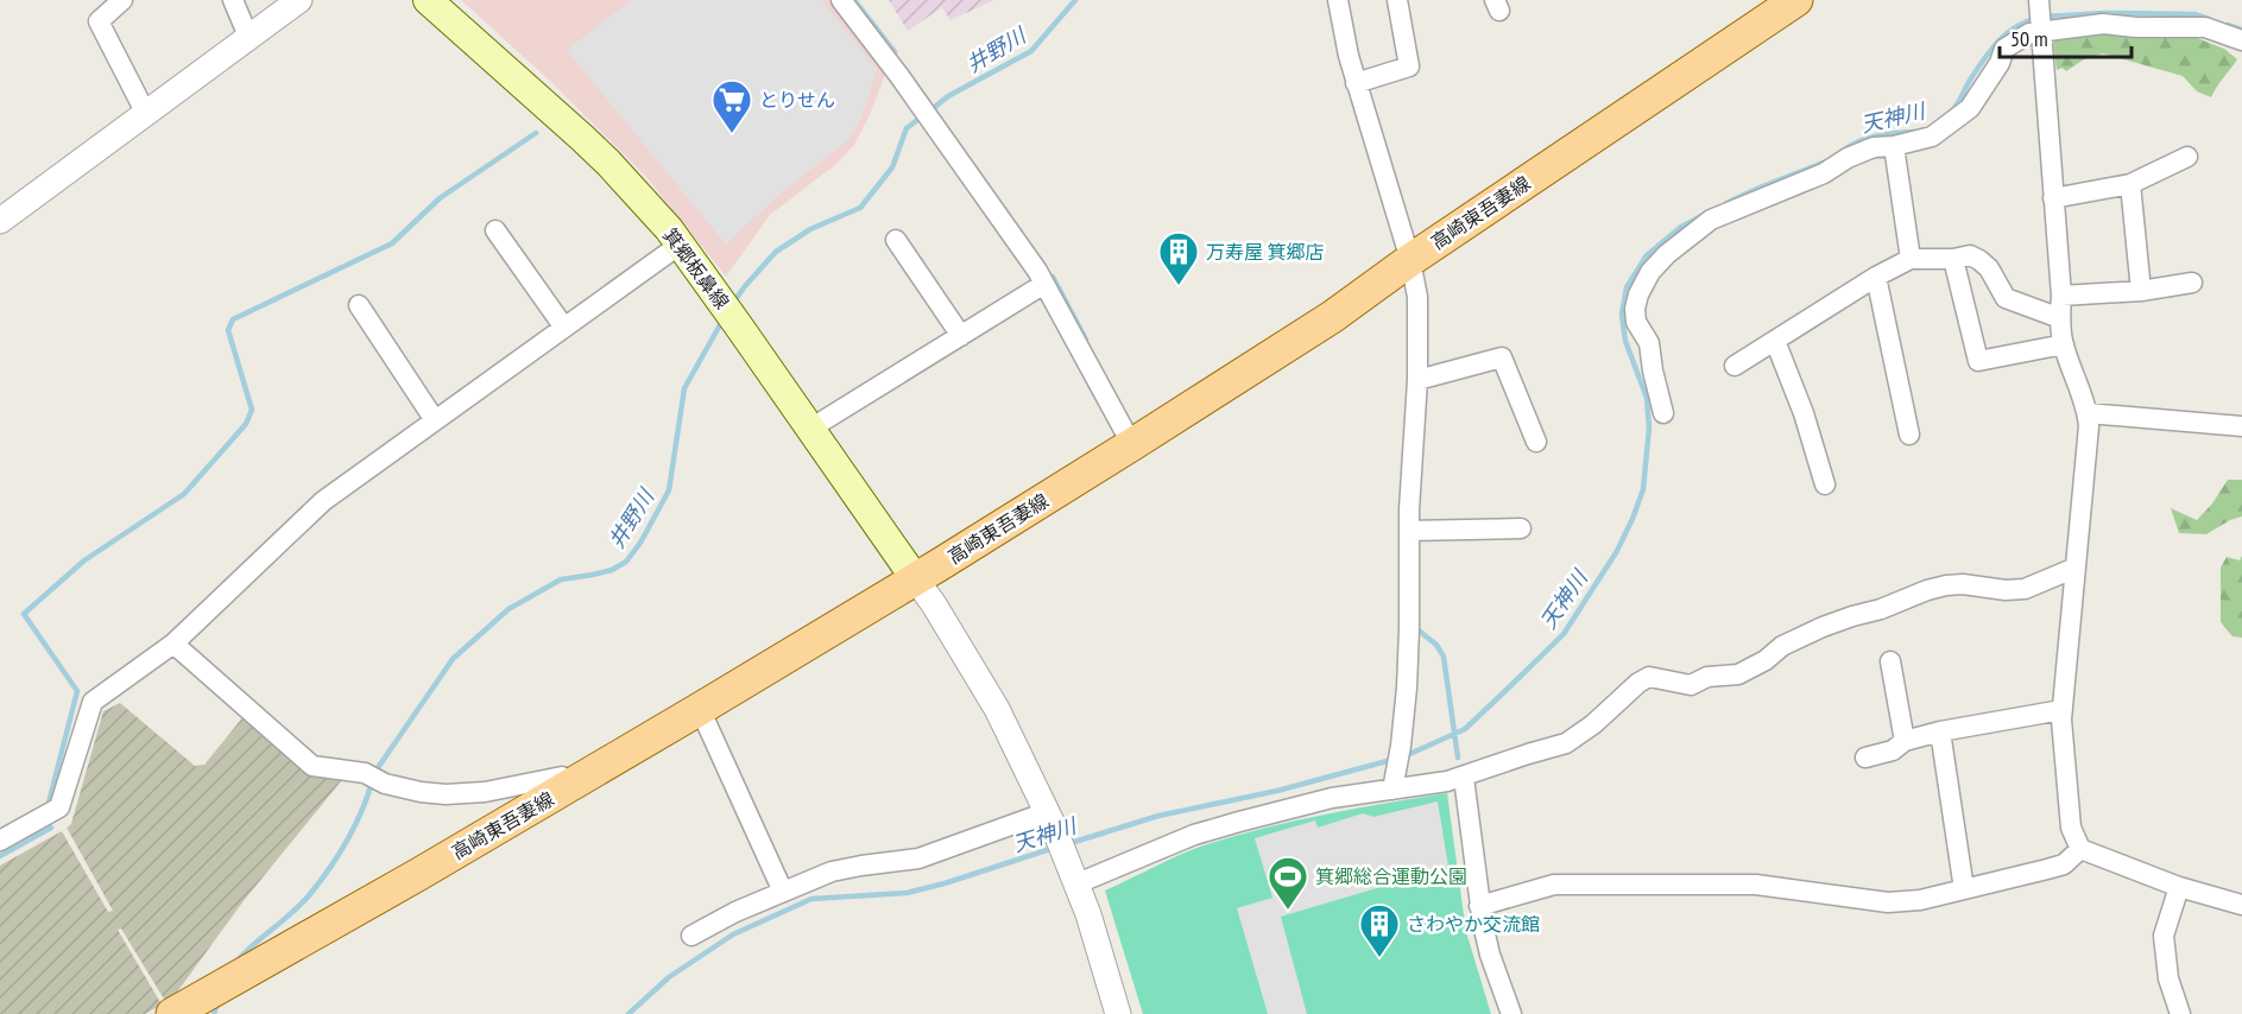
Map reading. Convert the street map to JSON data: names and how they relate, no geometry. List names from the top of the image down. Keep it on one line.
{"streets":{"main road":["高崎東吾妻線","箕郷板鼻線"]},"crossings":[["高崎東吾妻線","箕郷板鼻線"]],"water":["井野川","天神川"],"places":{"supermarket":["とりせん"],"building":["万寿屋 箕郷店","さわやか交流館"],"sports":["箕郷総合運動公園"]},"scale_bar":"50 m"}
